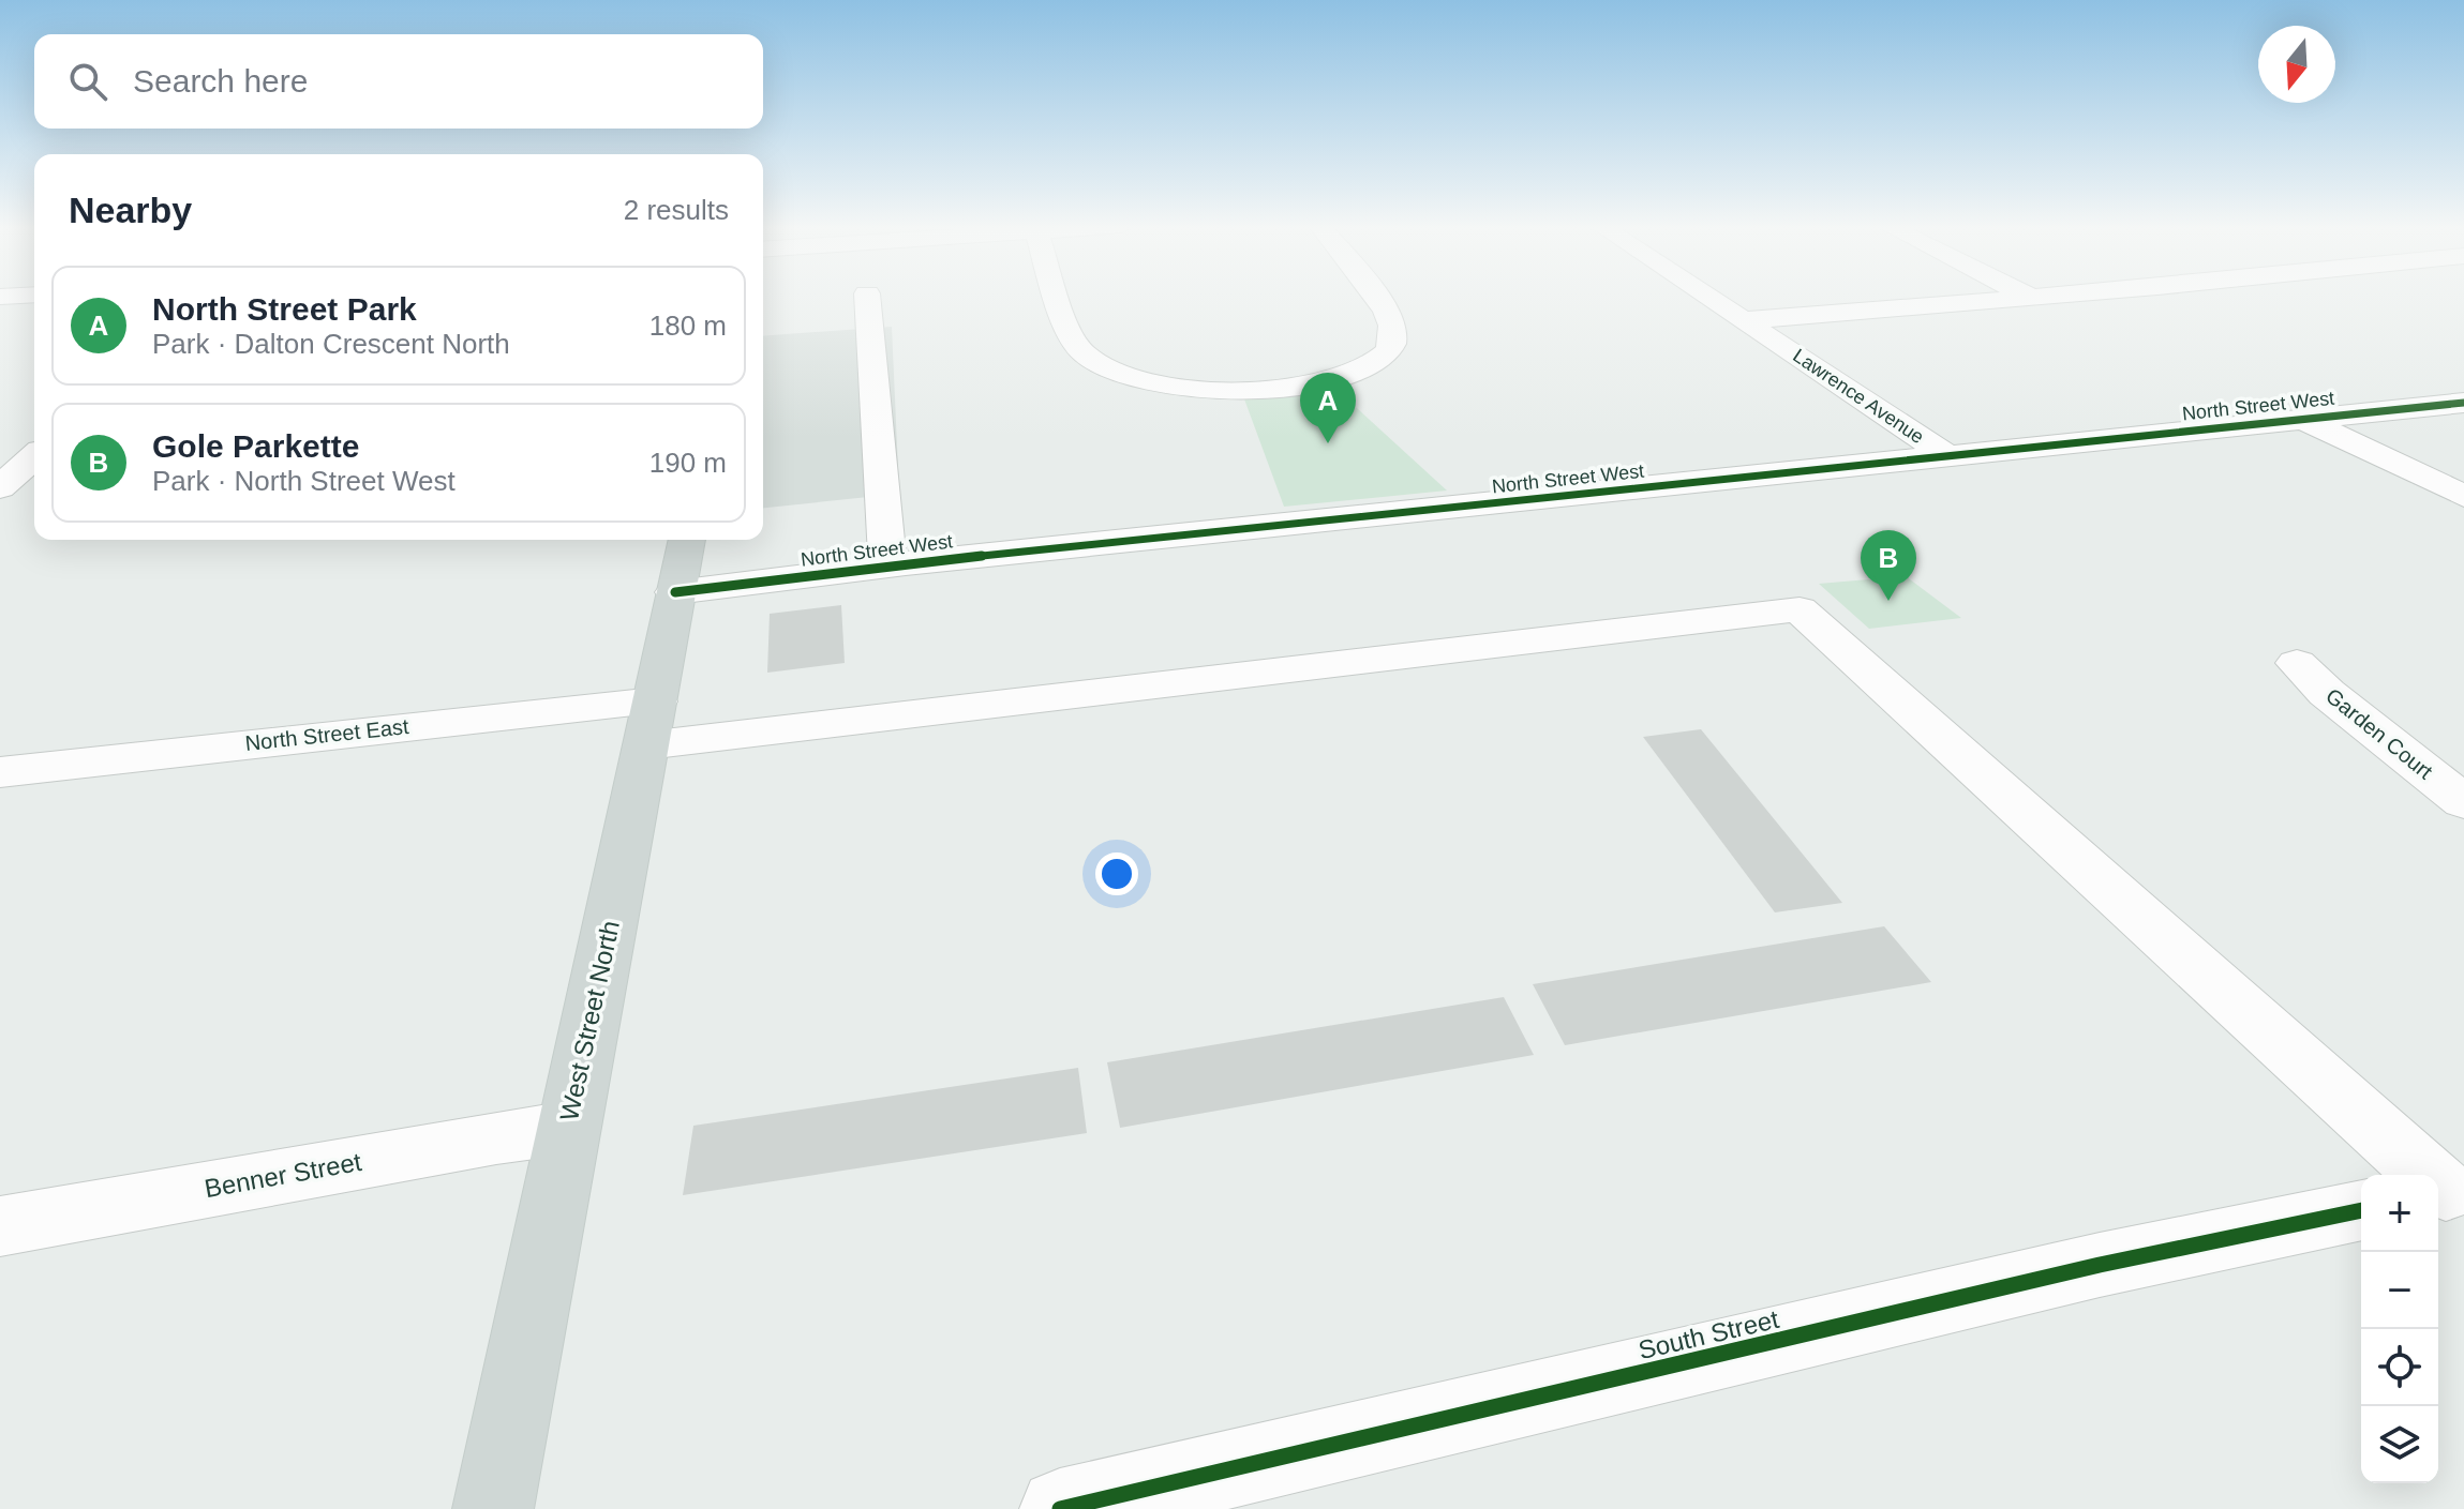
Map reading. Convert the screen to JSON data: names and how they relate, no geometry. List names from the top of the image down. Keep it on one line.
{"streets":{"main road":["West Street North"],"street":["Lawrence Avenue","North Street West","Garden Court","North Street East","Benner Street","South Street"]},"crossings":[["Lawrence Avenue","North Street West"],["North Street West","West Street North"],["North Street East","West Street North"],["West Street North","Benner Street"]],"north":"bottom","page":{"search":"Search here","heading":["Nearby","2 results"],"list":[{"mark":"A","name":"North Street Park","note":"Park · Dalton Crescent North","value":"180 m"},{"mark":"B","name":"Gole Parkette","note":"Park · North Street West","value":"190 m"}],"pins":["A","B"],"map_buttons":["+","−"]}}
